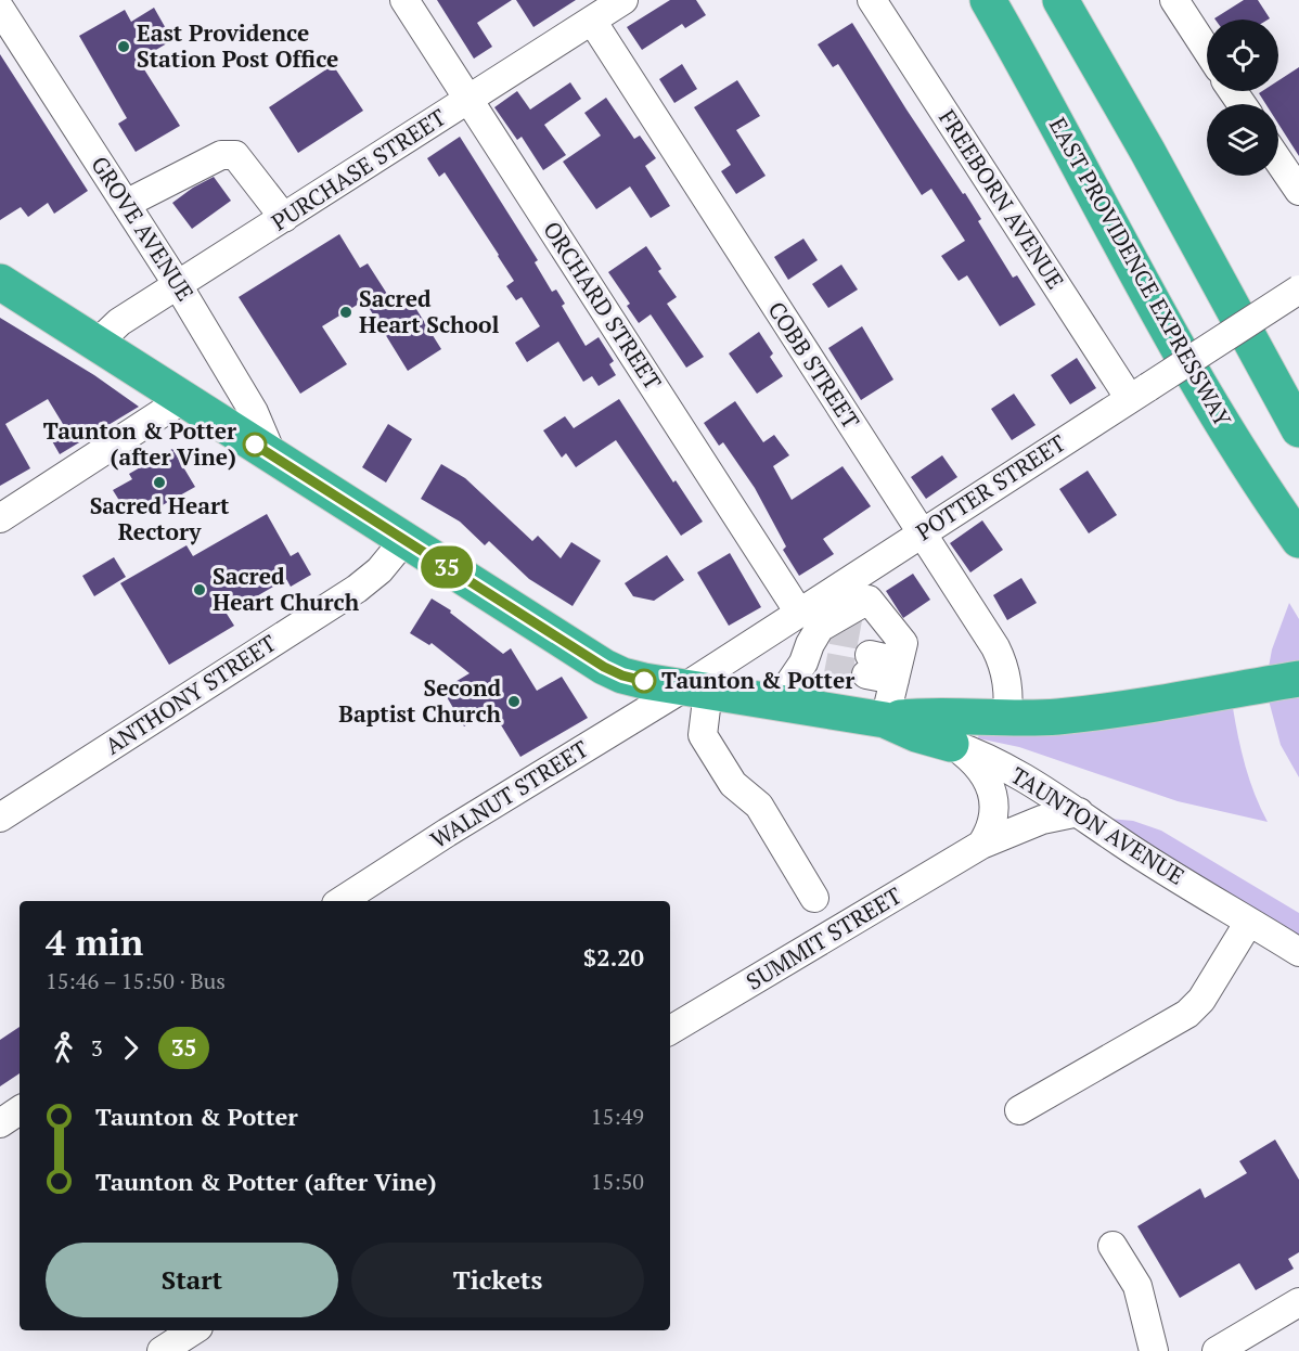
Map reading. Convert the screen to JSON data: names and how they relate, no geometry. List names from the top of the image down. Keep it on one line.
{"streets":{"highway":["EAST PROVIDENCE EXPRESSWAY","TAUNTON AVENUE"],"street":["PURCHASE STREET","FREEBORN AVENUE","GROVE AVENUE","ORCHARD STREET","COBB STREET","POTTER STREET","ANTHONY STREET","WALNUT STREET","SUMMIT STREET"]},"crossings":[["PURCHASE STREET","GROVE AVENUE"],["PURCHASE STREET","ORCHARD STREET"],["PURCHASE STREET","COBB STREET"],["PURCHASE STREET","TAUNTON AVENUE"],["FREEBORN AVENUE","POTTER STREET"],["GROVE AVENUE","TAUNTON AVENUE"],["ORCHARD STREET","POTTER STREET"],["COBB STREET","POTTER STREET"],["COBB STREET","TAUNTON AVENUE"],["POTTER STREET","WALNUT STREET"],["POTTER STREET","TAUNTON AVENUE"],["ANTHONY STREET","TAUNTON AVENUE"],["WALNUT STREET","TAUNTON AVENUE"],["TAUNTON AVENUE","SUMMIT STREET"]],"places":["East Providence Station Post Office","Sacred Heart School","Taunton & Potter (after Vine)","Sacred Heart Rectory","Sacred Heart Church","Taunton & Potter","Second Baptist Church"],"lines":["bus line 35"],"page":{"on_map":"35","heading":["4 min","15:46 – 15:50 · Bus","$2.20"],"legs":["3","35"],"list":[{"name":"Taunton & Potter","value":"15:49"},{"name":"Taunton & Potter (after Vine)","value":"15:50"}],"buttons":["Start","Tickets"]}}
